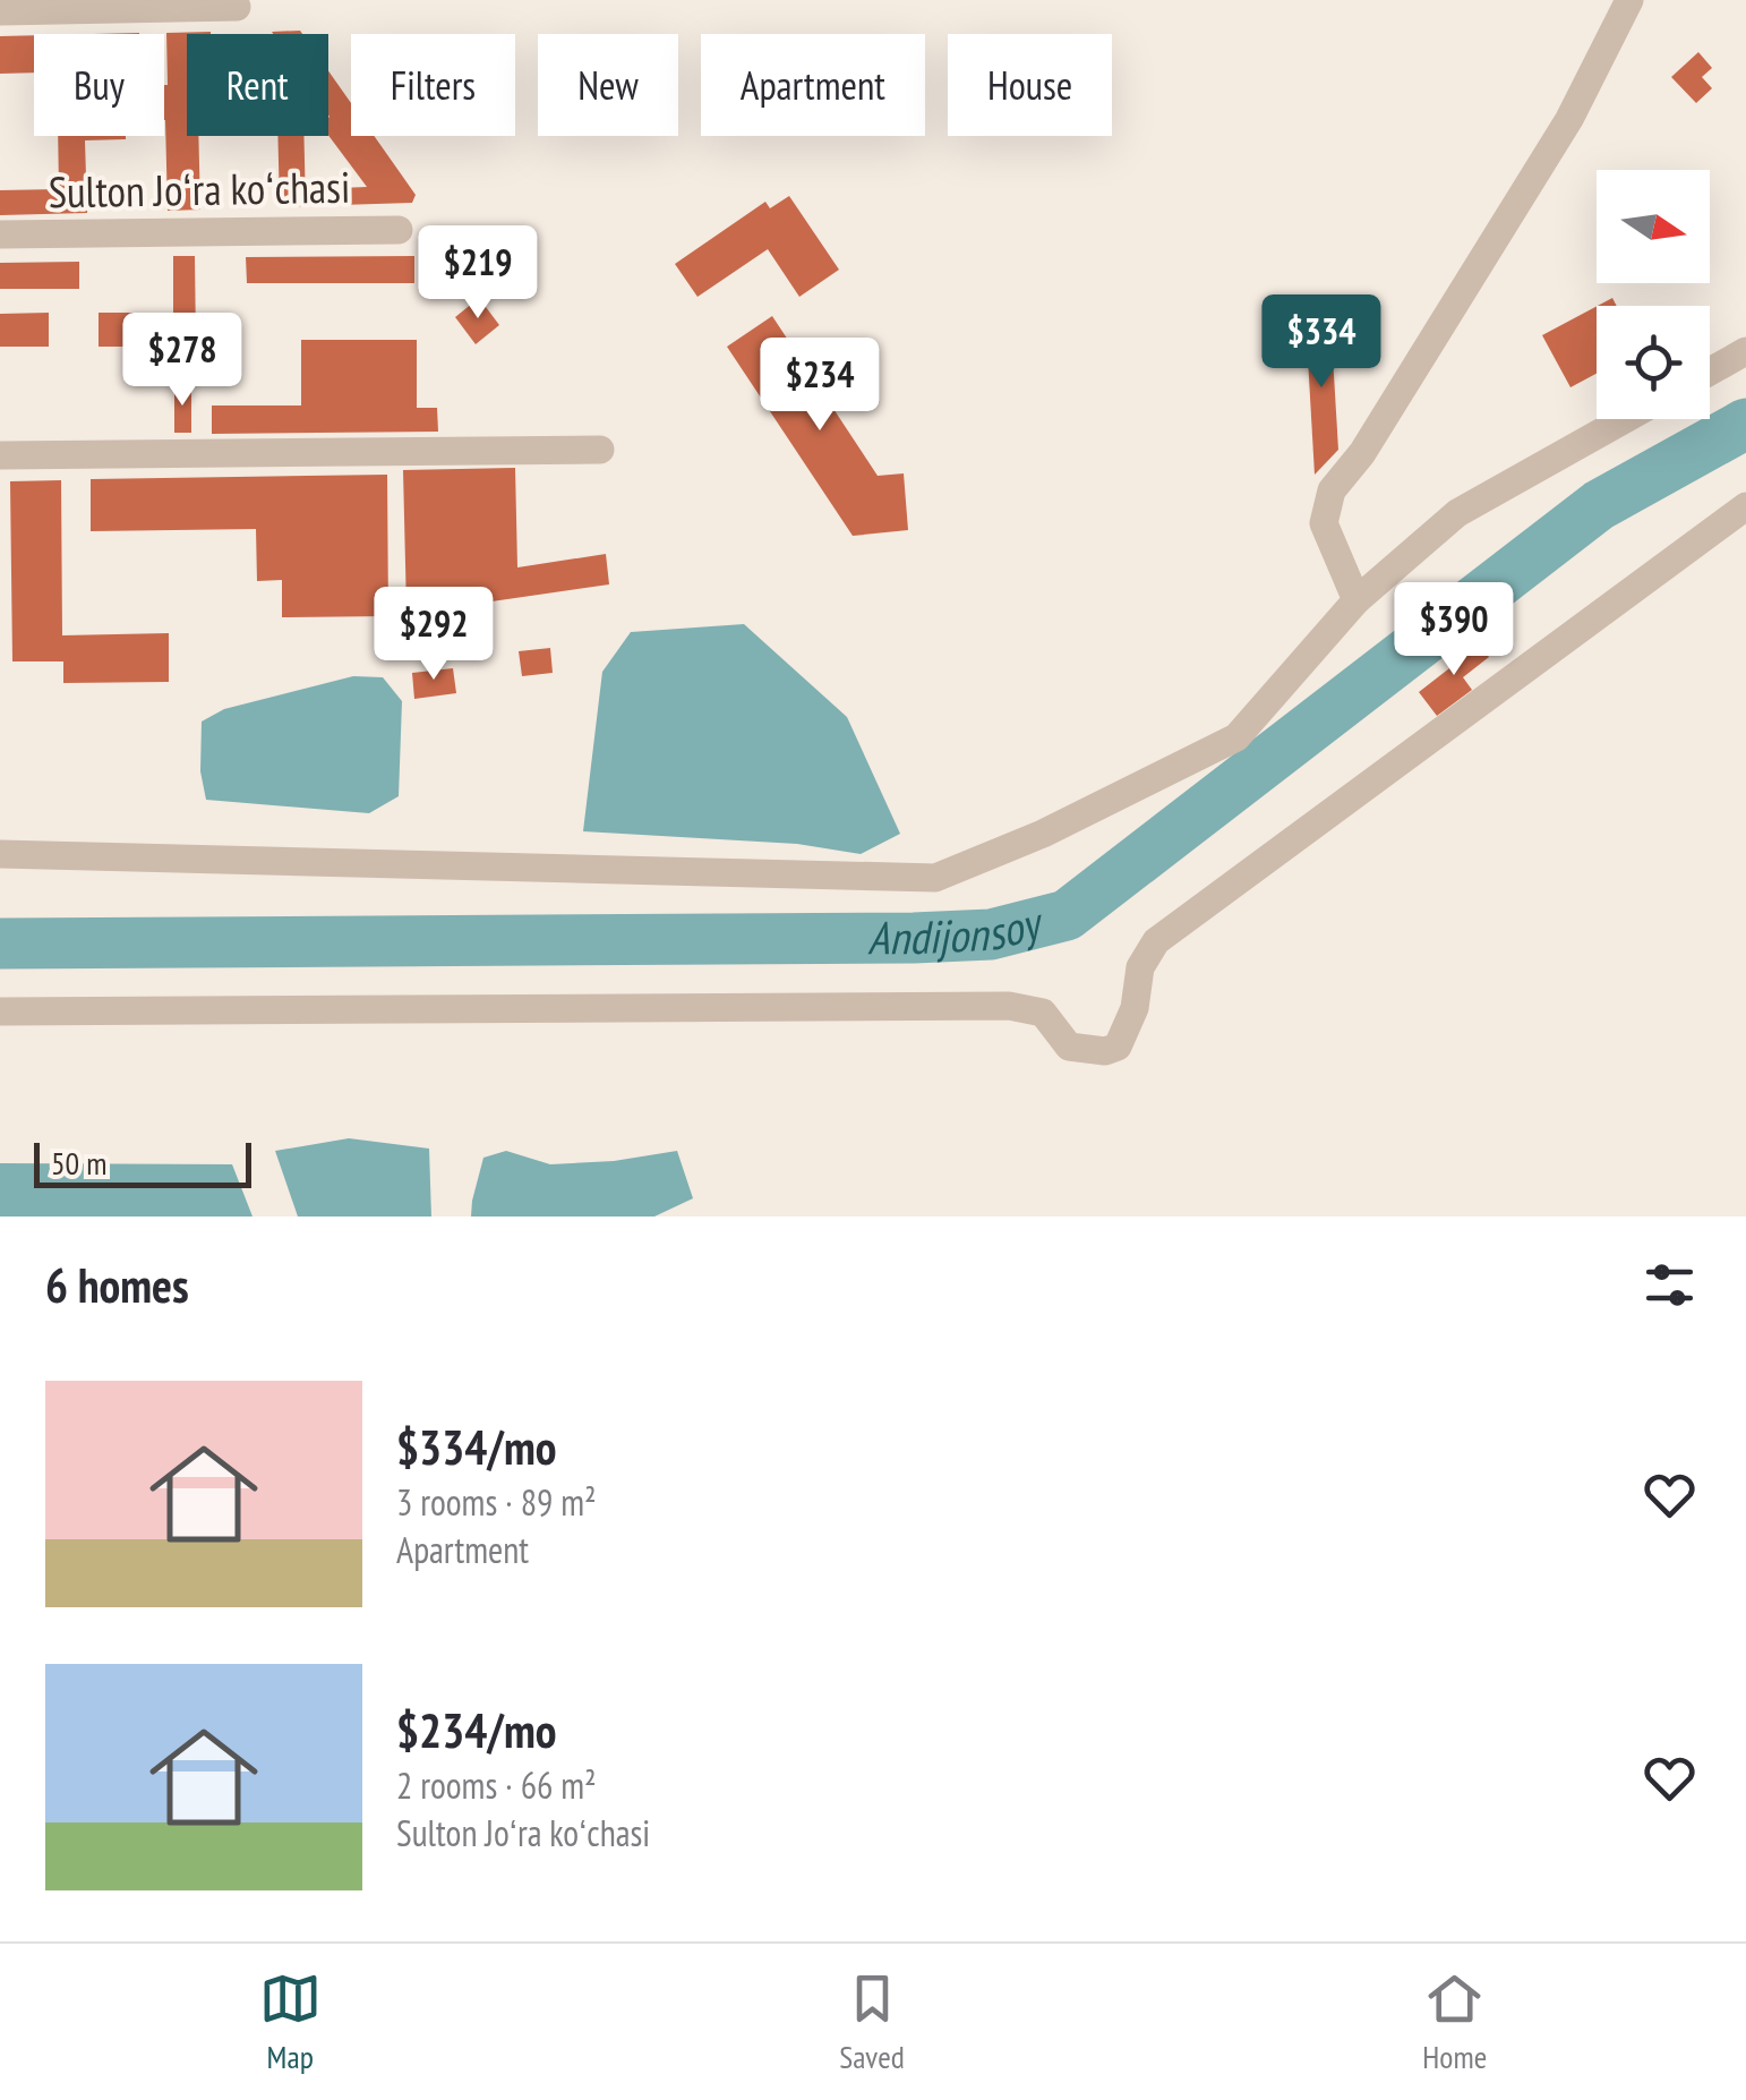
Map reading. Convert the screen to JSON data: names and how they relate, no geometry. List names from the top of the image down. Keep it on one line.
{"streets":{"street":["Sulton Joʻra koʻchasi"]},"water":["Andijonsoy"],"scale_bar":"50 m","north":"right","page":{"chip":["Buy","Rent","Filters","New","Apartment","House"],"price":["$219","$334","$278","$234","$390","$292"],"scale":"50 m","heading":"6 homes","list":[{"name":"$334/mo","note":"3 rooms · 89 m² · Apartment"},{"name":"$234/mo","note":"2 rooms · 66 m² · Sulton Joʻra koʻchasi"}],"tabs":["Map","Saved","Home"]}}
